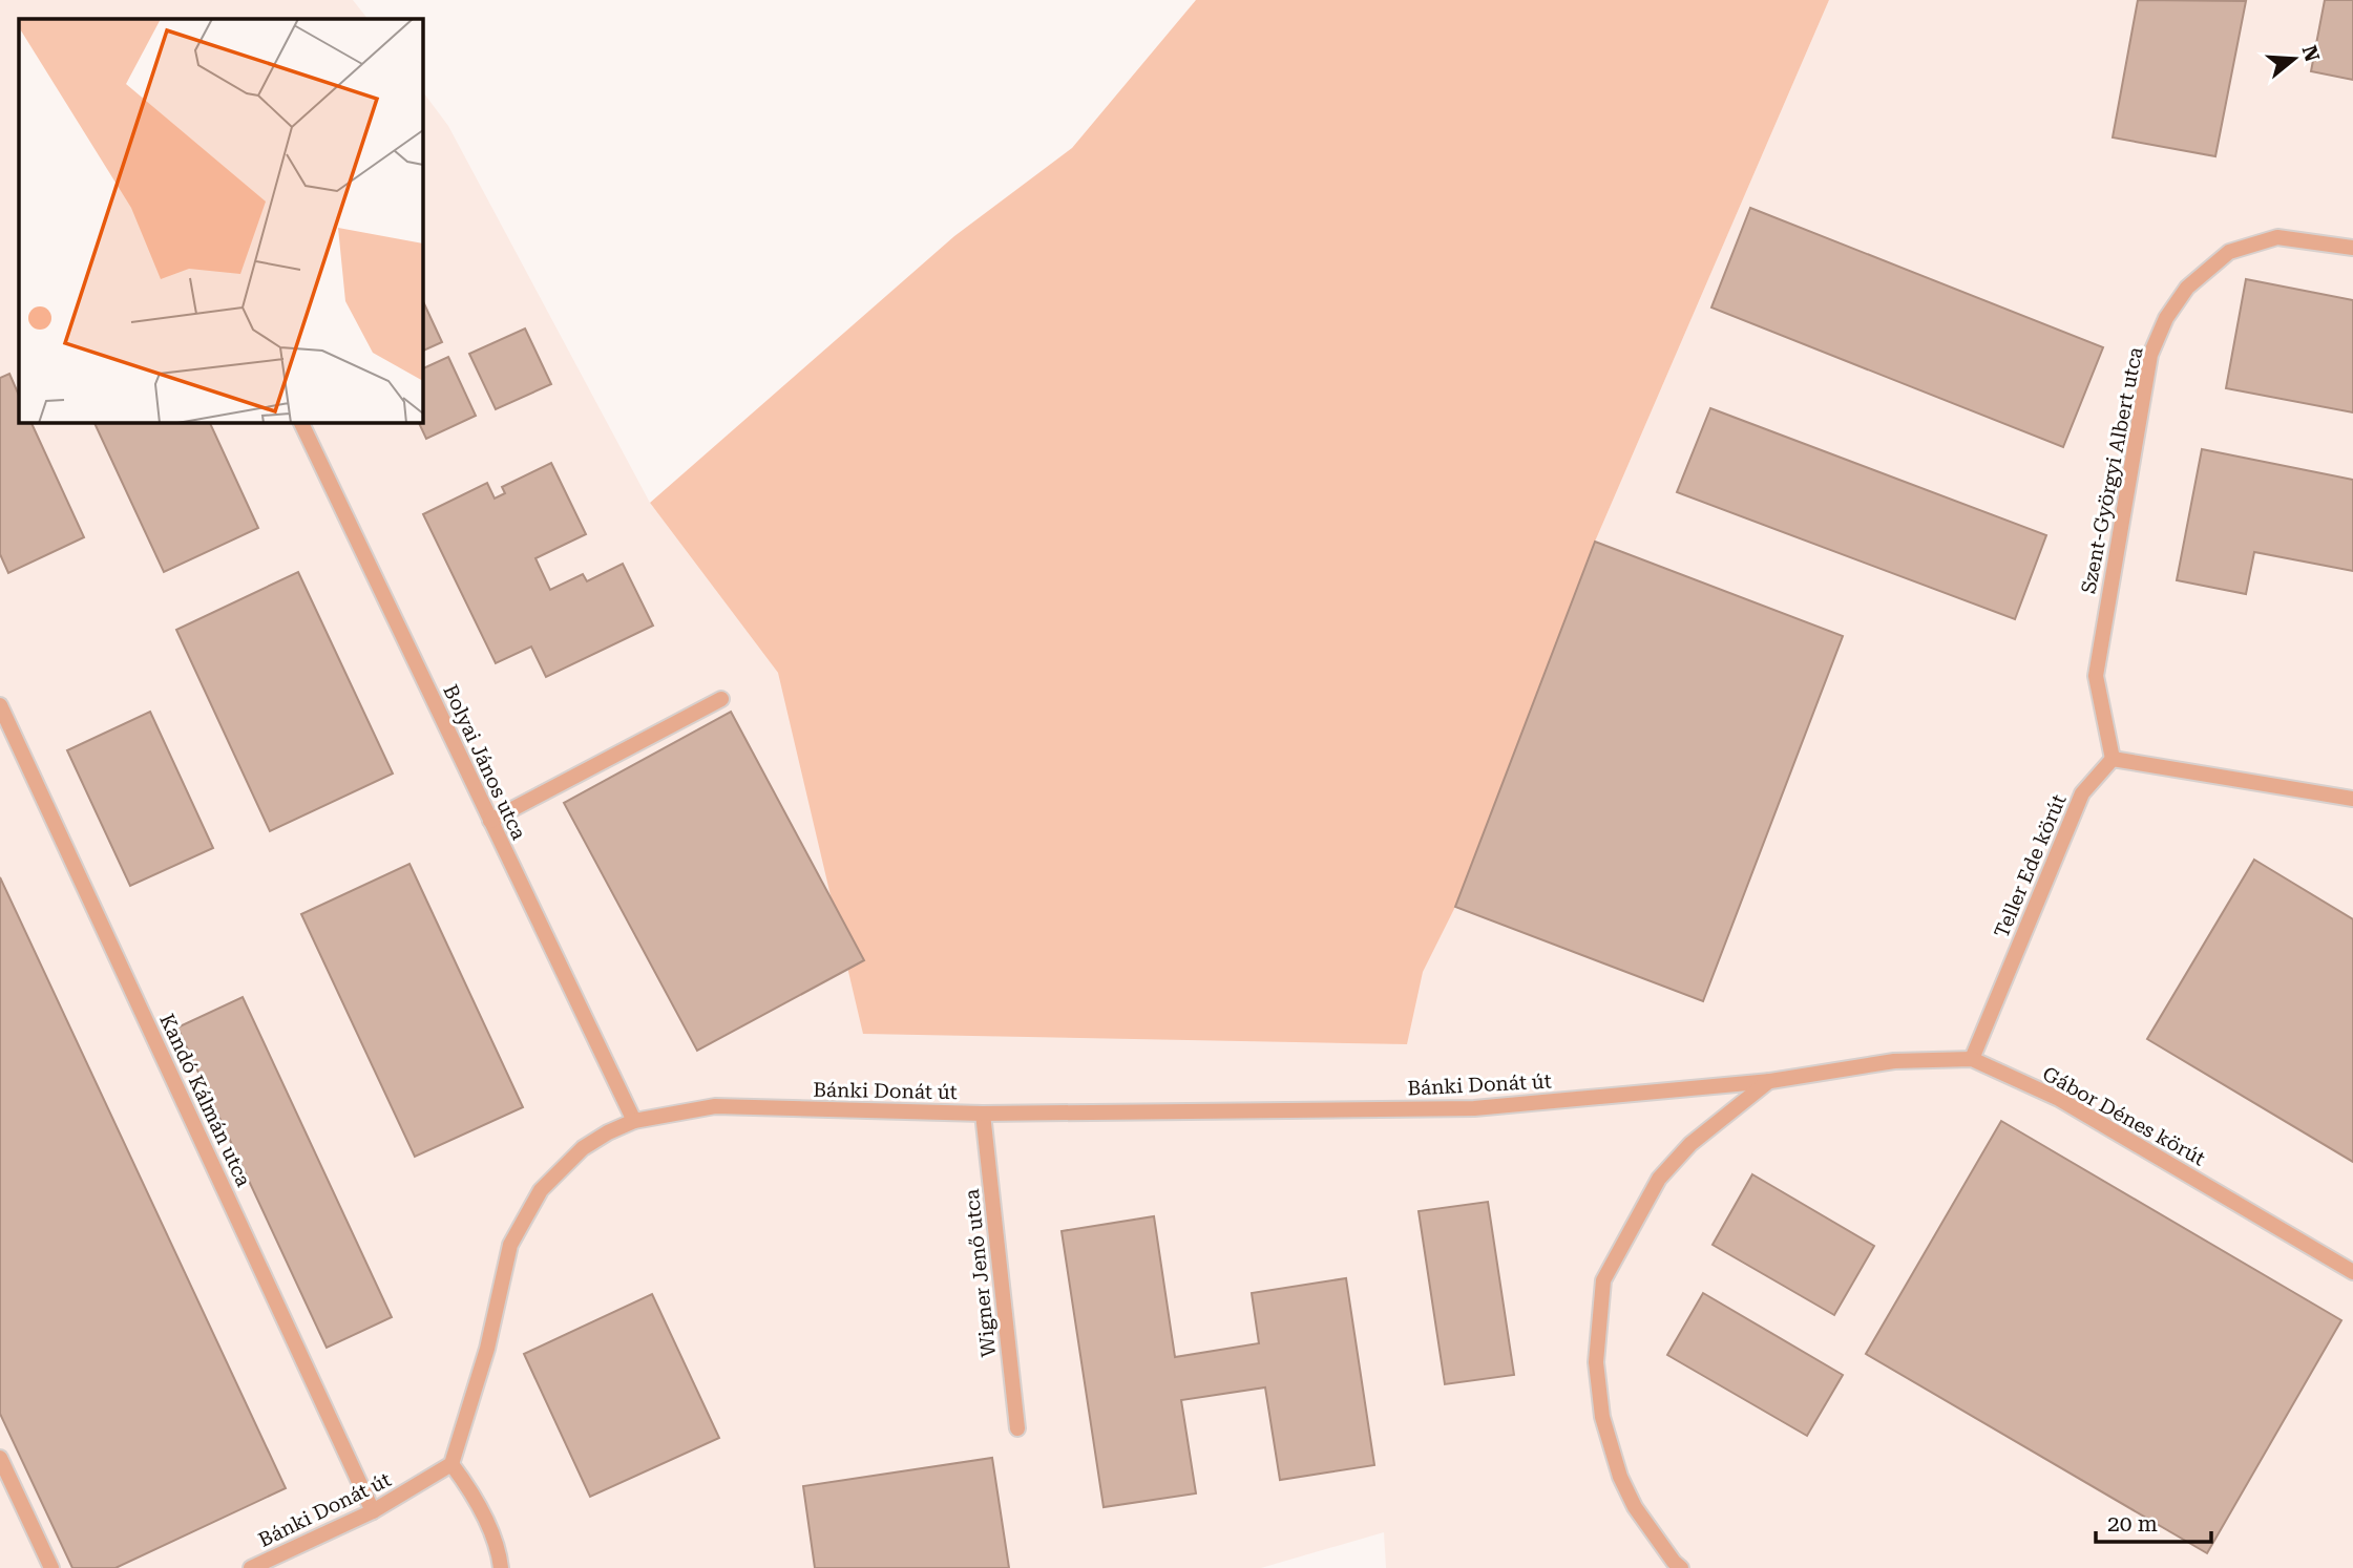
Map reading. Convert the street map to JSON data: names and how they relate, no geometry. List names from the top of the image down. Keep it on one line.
{"streets":{"lane":["Szent-Györgyi Albert utca","Bolyai János utca","Teller Ede körút","Bánki Donát út","Kandó Kálmán utca","Gábor Dénes körút","Wigner Jenő utca"]},"crossings":[["Szent-Györgyi Albert utca","Teller Ede körút"],["Bolyai János utca","Bánki Donát út"],["Teller Ede körút","Gábor Dénes körút"],["Bánki Donát út","Kandó Kálmán utca"],["Bánki Donát út","Gábor Dénes körút"],["Bánki Donát út","Wigner Jenő utca"]],"scale_bar":"20 m","north":"right"}
